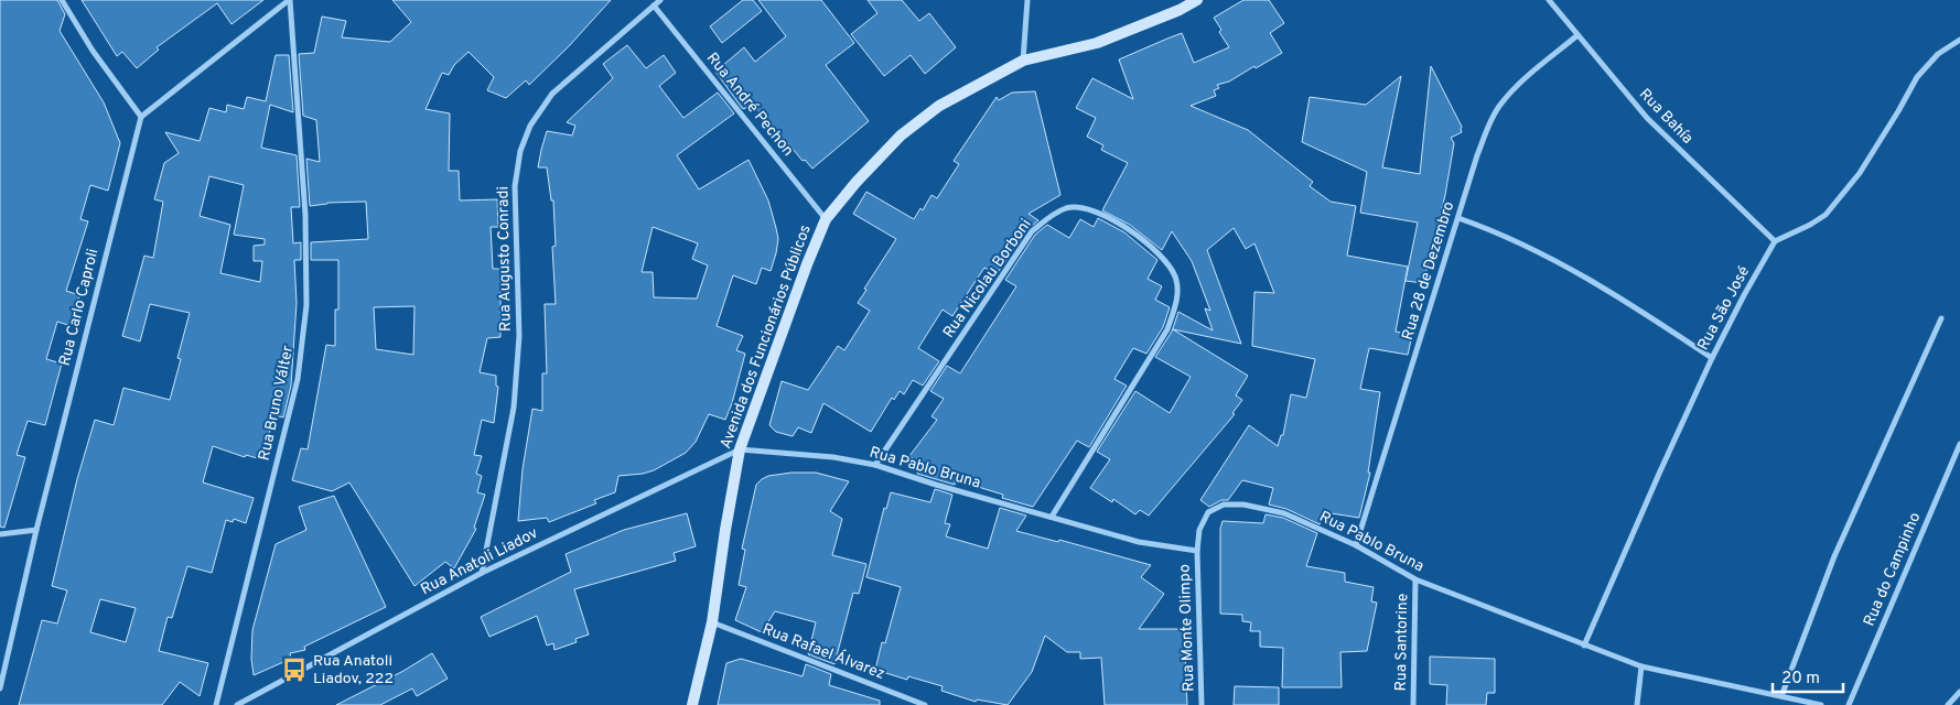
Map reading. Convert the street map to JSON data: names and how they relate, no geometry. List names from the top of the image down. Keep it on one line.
{"streets":{"street":["Rua André Pechon","Rua Bahía","Rua Augusto Conradi","Rua 28 de Dezembro","Rua Nicolau Borboni","Rua Carlo Caproli","Rua São José","Avenida dos Funcionários Públicos","Rua Bruno Válter","Rua Pablo Bruna","Rua Anatoli Liadov","Rua do Campinho","Rua Monte Olimpo","Rua Santorine","Rua Rafael Álvarez"]},"crossings":[["Rua André Pechon","Rua Augusto Conradi"],["Rua André Pechon","Avenida dos Funcionários Públicos"],["Rua Bahía","Rua 28 de Dezembro"],["Rua Bahía","Rua São José"],["Rua Augusto Conradi","Rua Anatoli Liadov"],["Rua 28 de Dezembro","Rua Pablo Bruna"],["Rua Nicolau Borboni","Rua Pablo Bruna"],["Rua São José","Rua Pablo Bruna"],["Avenida dos Funcionários Públicos","Rua Pablo Bruna"],["Avenida dos Funcionários Públicos","Rua Anatoli Liadov"],["Avenida dos Funcionários Públicos","Rua Rafael Álvarez"],["Rua Pablo Bruna","Rua Anatoli Liadov"],["Rua Pablo Bruna","Rua Monte Olimpo"],["Rua Pablo Bruna","Rua Santorine"]],"places":{"bus stop":["Rua Anatoli Liadov, 222"]},"scale_bar":"20 m"}
